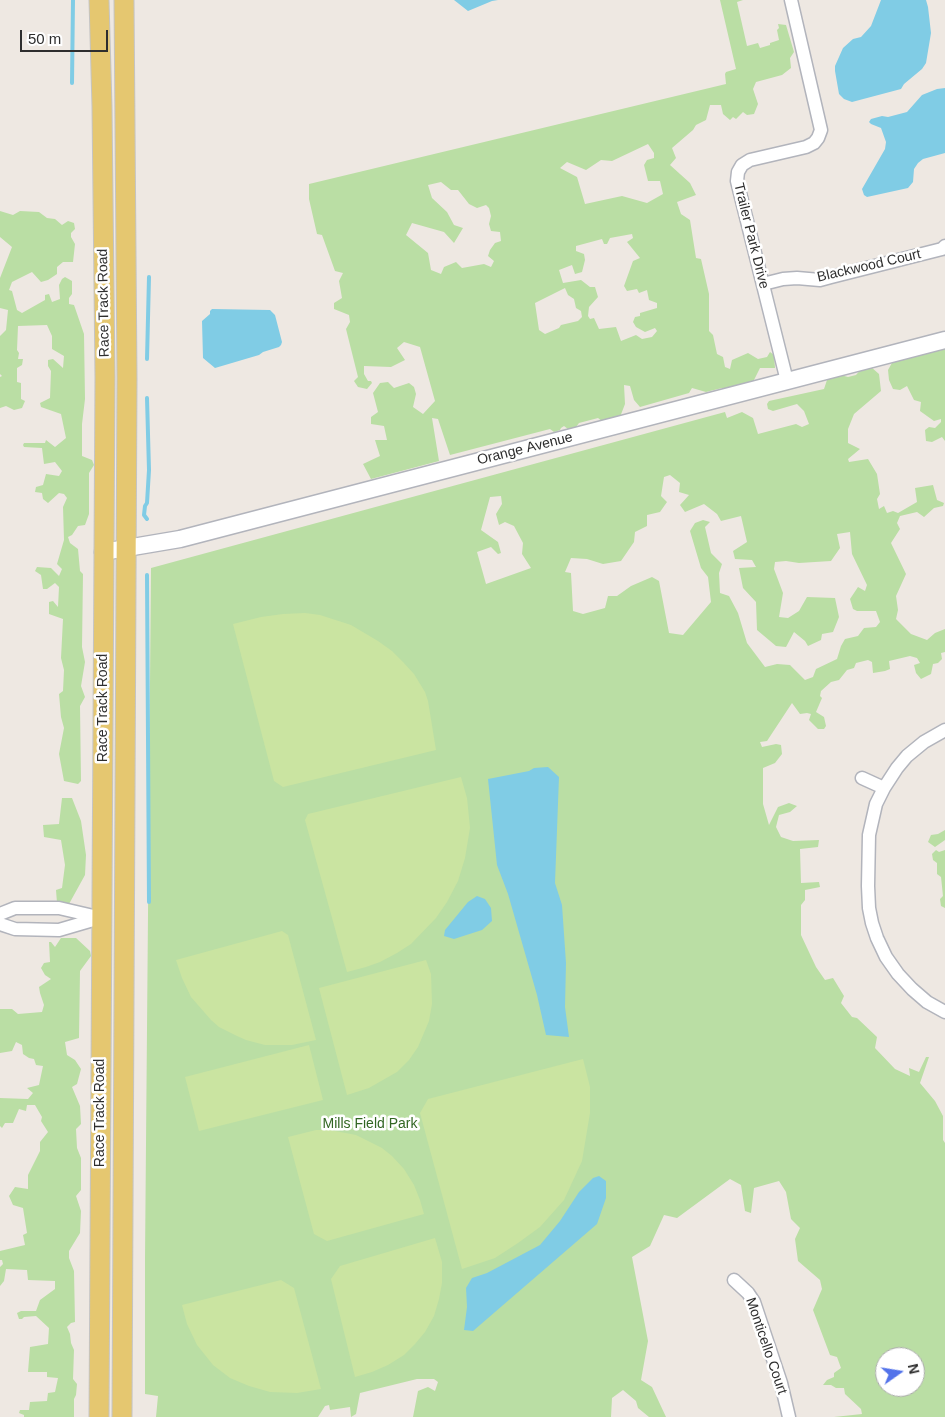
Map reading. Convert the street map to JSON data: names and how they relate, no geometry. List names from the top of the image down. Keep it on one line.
{"streets":{"main road":["Race Track Road"],"street":["Trailer Park Drive","Blackwood Court","Orange Avenue","Monticello Court"]},"crossings":[["Trailer Park Drive","Blackwood Court"],["Trailer Park Drive","Orange Avenue"],["Race Track Road","Orange Avenue"]],"parks":["Mills Field Park"],"scale_bar":"50 m","north":"right"}
